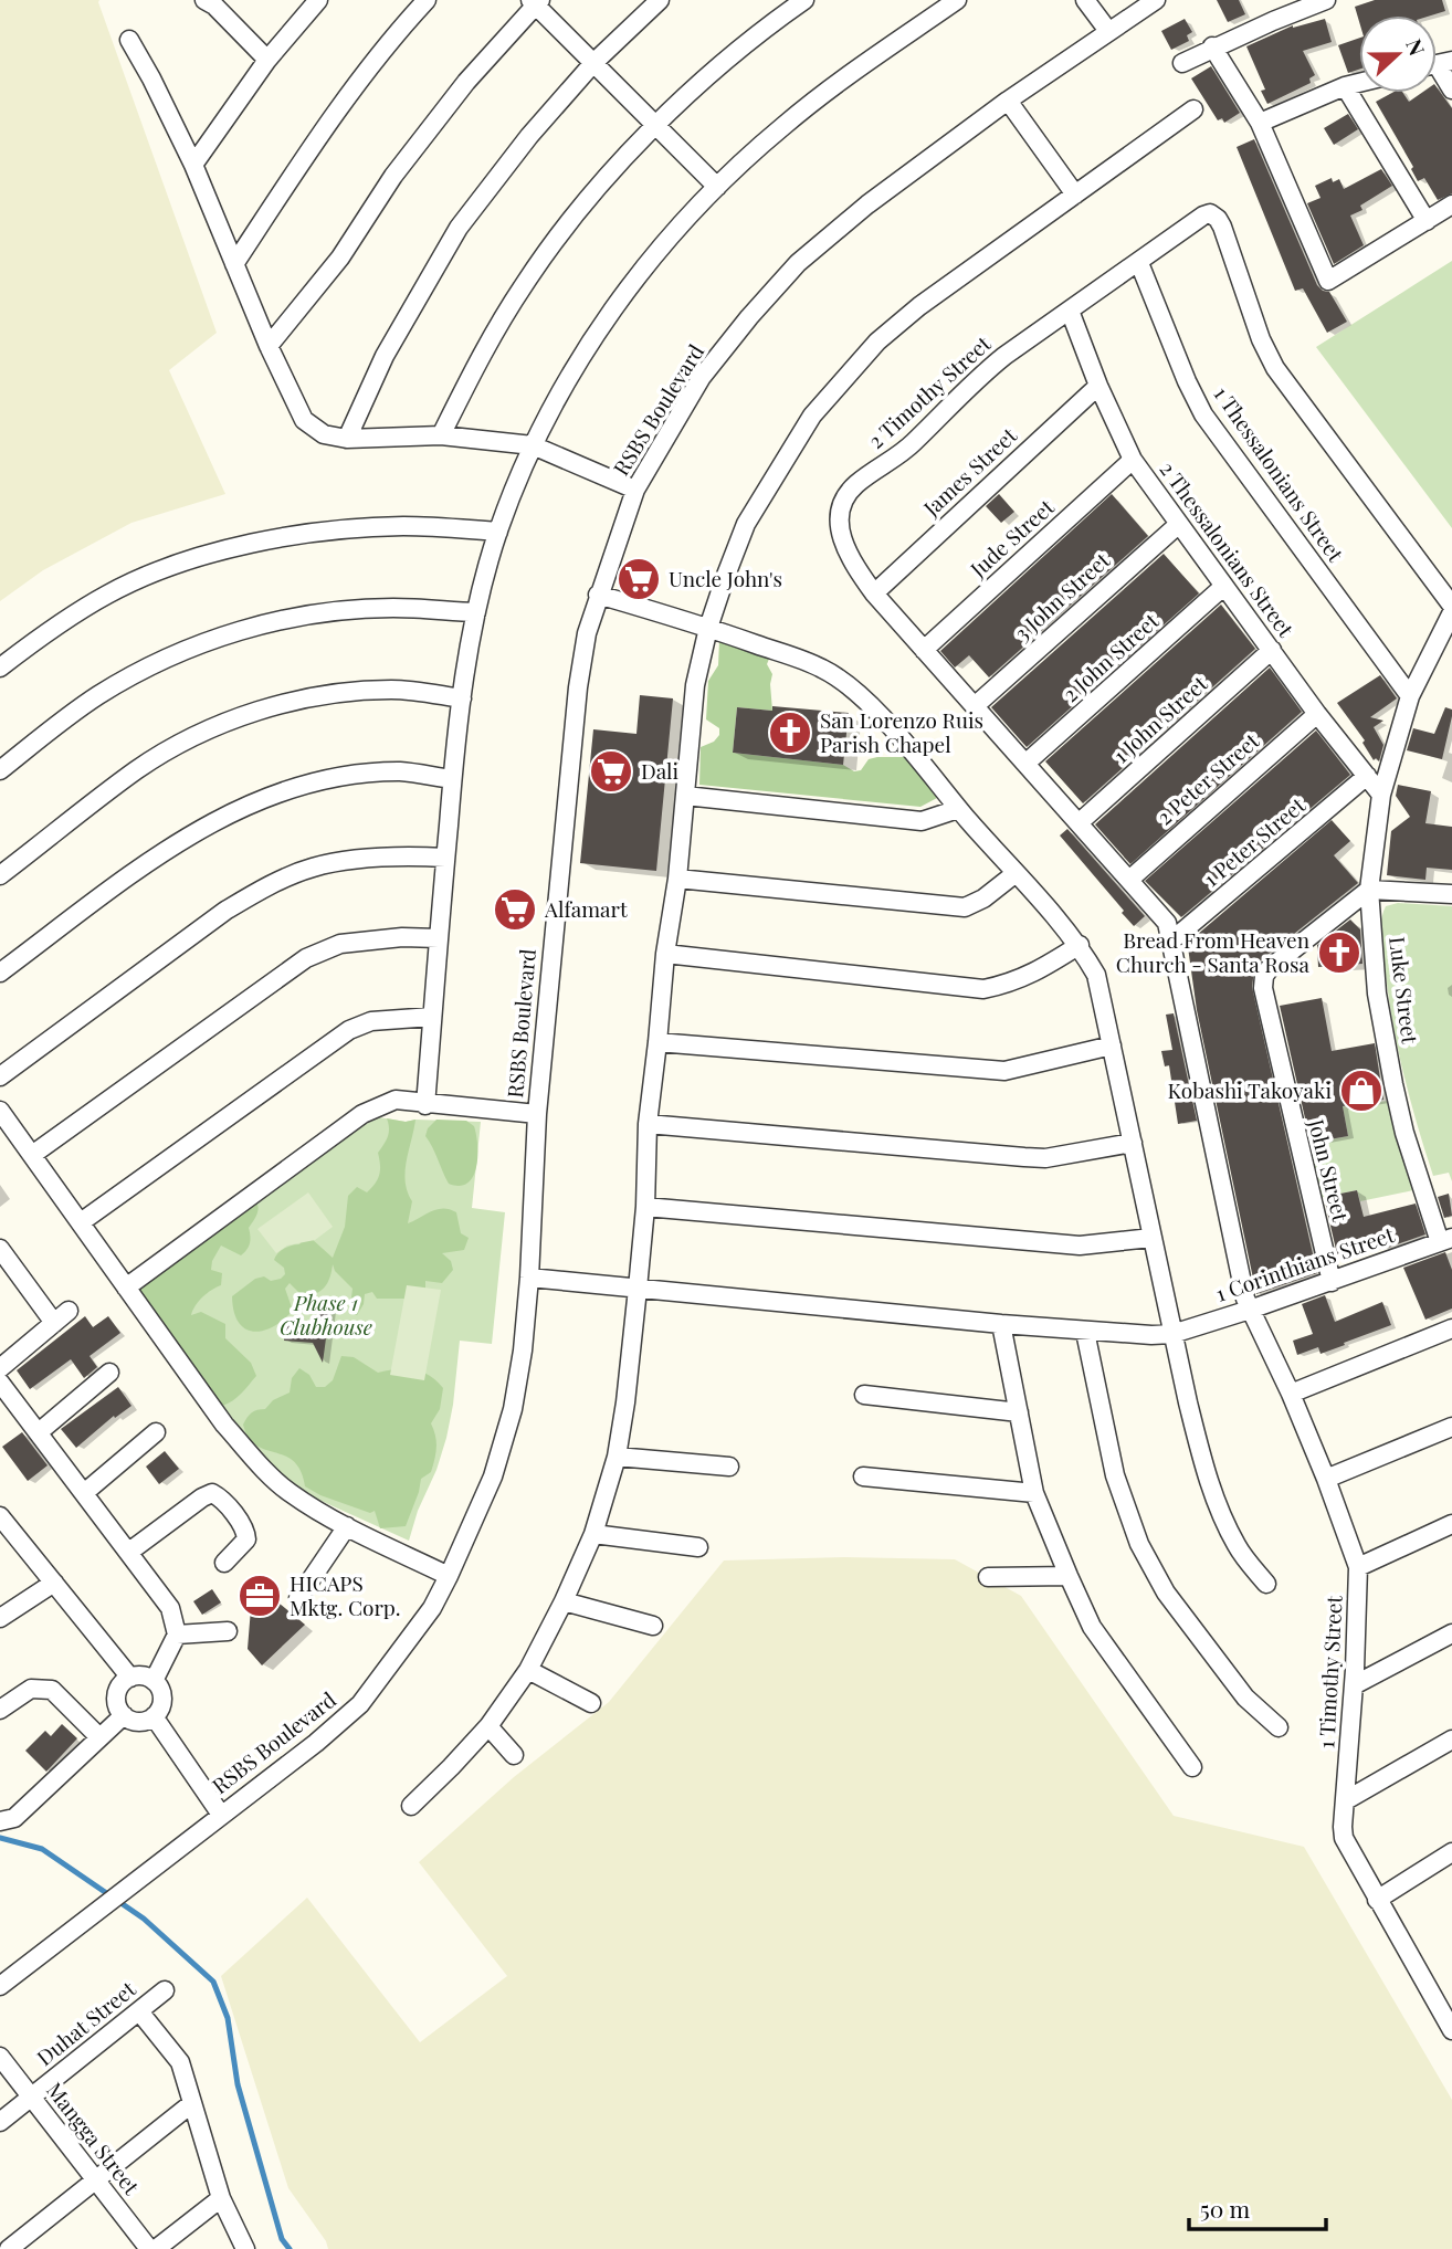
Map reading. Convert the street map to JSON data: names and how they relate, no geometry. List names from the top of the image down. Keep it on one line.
{"streets":{"street":["2 Timothy Street","RSBS Boulevard","James Street","1 Thessalonians Street","Jude Street","2 Thessalonians Street","3 John Street","2 John Street","1 John Street","2 Peter Street","1 Peter Street","Luke Street","John Street","1 Corinthians Street","1 Timothy Street","Duhat Street","Mangga Street"]},"crossings":[["2 Timothy Street","James Street"],["2 Timothy Street","1 Thessalonians Street"],["2 Timothy Street","Jude Street"],["2 Timothy Street","2 Thessalonians Street"],["2 Timothy Street","3 John Street"],["2 Timothy Street","2 John Street"],["2 Timothy Street","1 John Street"],["2 Timothy Street","2 Peter Street"],["2 Timothy Street","1 Peter Street"],["2 Timothy Street","Luke Street"],["2 Timothy Street","1 Corinthians Street"],["2 Timothy Street","1 Timothy Street"],["RSBS Boulevard","1 Corinthians Street"],["James Street","2 Thessalonians Street"],["1 Thessalonians Street","Luke Street"],["Jude Street","2 Thessalonians Street"],["2 Thessalonians Street","3 John Street"],["2 Thessalonians Street","2 John Street"],["2 Thessalonians Street","1 John Street"],["2 Thessalonians Street","2 Peter Street"],["2 Thessalonians Street","1 Peter Street"],["2 Thessalonians Street","Luke Street"],["Luke Street","John Street"],["Luke Street","1 Corinthians Street"],["John Street","1 Corinthians Street"],["1 Corinthians Street","1 Timothy Street"],["Duhat Street","Mangga Street"]],"parks":["Phase 1 Clubhouse"],"places":{"supermarket":["Uncle John's","Dali","Alfamart"],"church":["San Lorenzo Ruis Parish Chapel","Bread From Heaven Church - Santa Rosa"],"shop":["Kobashi Takoyaki"],"office":["HICAPS Mktg. Corp."]},"scale_bar":"50 m","north":"right"}
